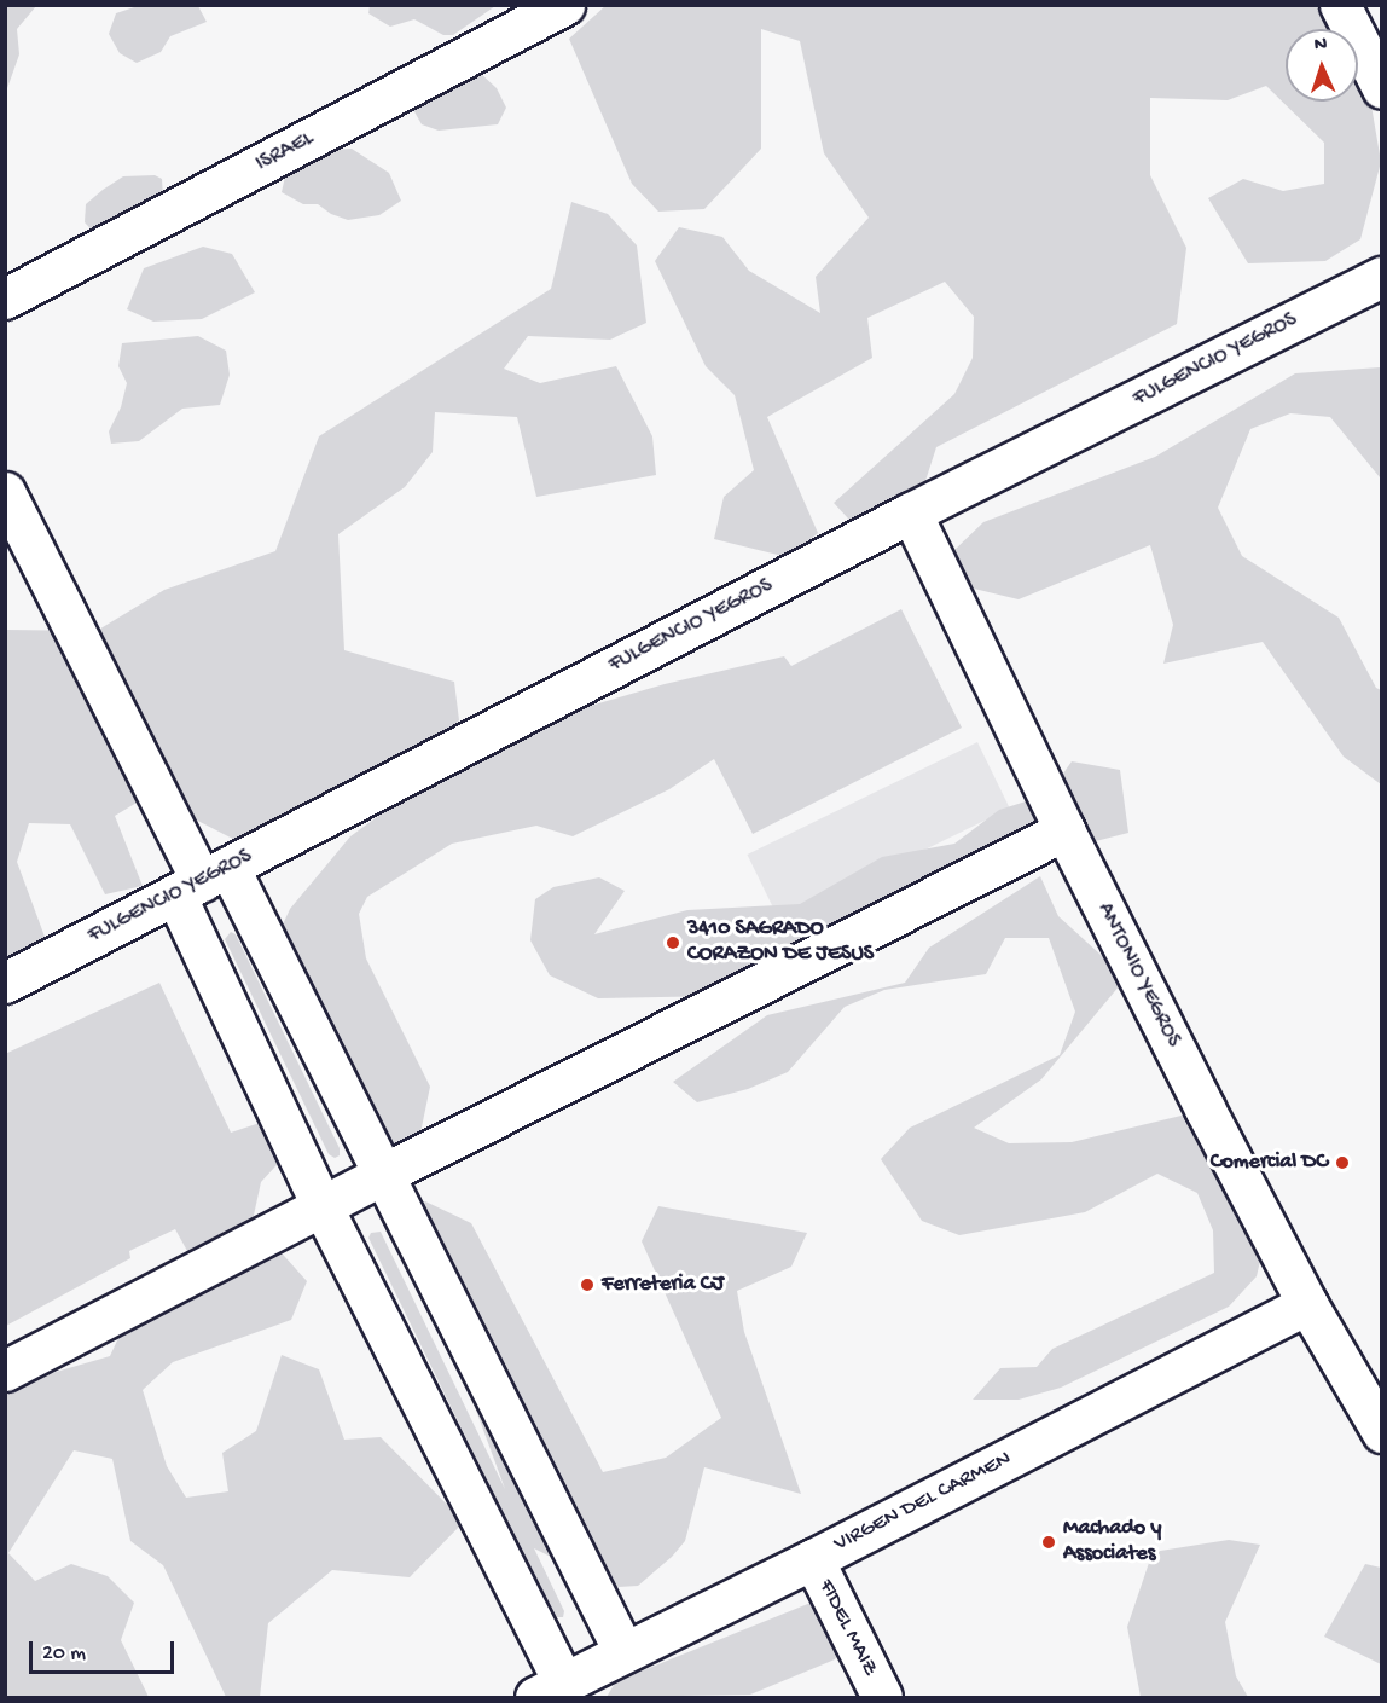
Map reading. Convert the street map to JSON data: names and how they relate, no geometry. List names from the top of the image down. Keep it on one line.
{"streets":{"street":["ISRAEL","FULGENCIO YEGROS","ANTONIO YEGROS","VIRGEN DEL CARMEN","FIDEL MAIZ"]},"crossings":[["FULGENCIO YEGROS","ANTONIO YEGROS"],["ANTONIO YEGROS","VIRGEN DEL CARMEN"],["VIRGEN DEL CARMEN","FIDEL MAIZ"]],"places":["3410 SAGRADO CORAZON DE JESUS","Comercial DC","Ferreteria CJ","Machado y Associates"],"scale_bar":"20 m","north":"top"}
